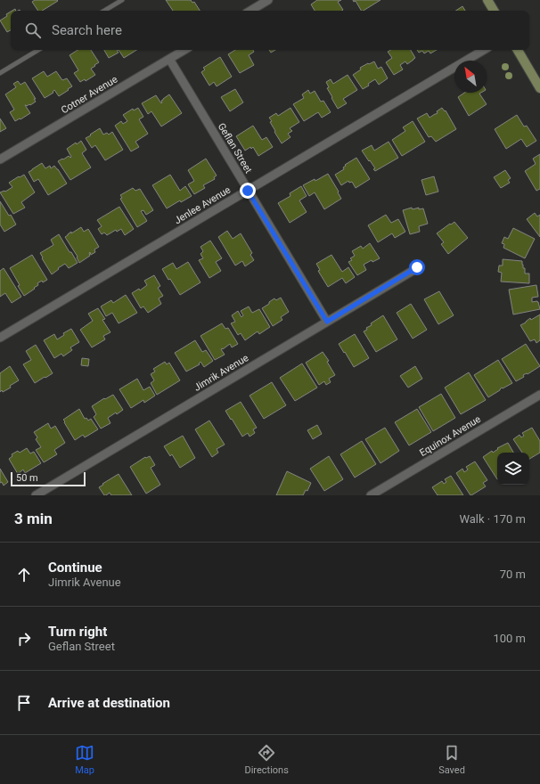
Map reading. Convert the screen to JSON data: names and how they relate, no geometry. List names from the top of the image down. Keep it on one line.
{"streets":{"street":["Cotner Avenue","Geflan Street","Jenlee Avenue","Jimrik Avenue","Equinox Avenue"]},"crossings":[["Cotner Avenue","Geflan Street"],["Geflan Street","Jenlee Avenue"],["Geflan Street","Jimrik Avenue"]],"scale_bar":"50 m","north":"top left","page":{"search":"Search here","scale":"50 m","heading":["3 min","Walk · 170 m"],"list":[["Continue","Jimrik Avenue","70 m"],["Turn right","Geflan Street","100 m"],"Arrive at destination"],"nav":["Map","Directions","Saved"]}}
